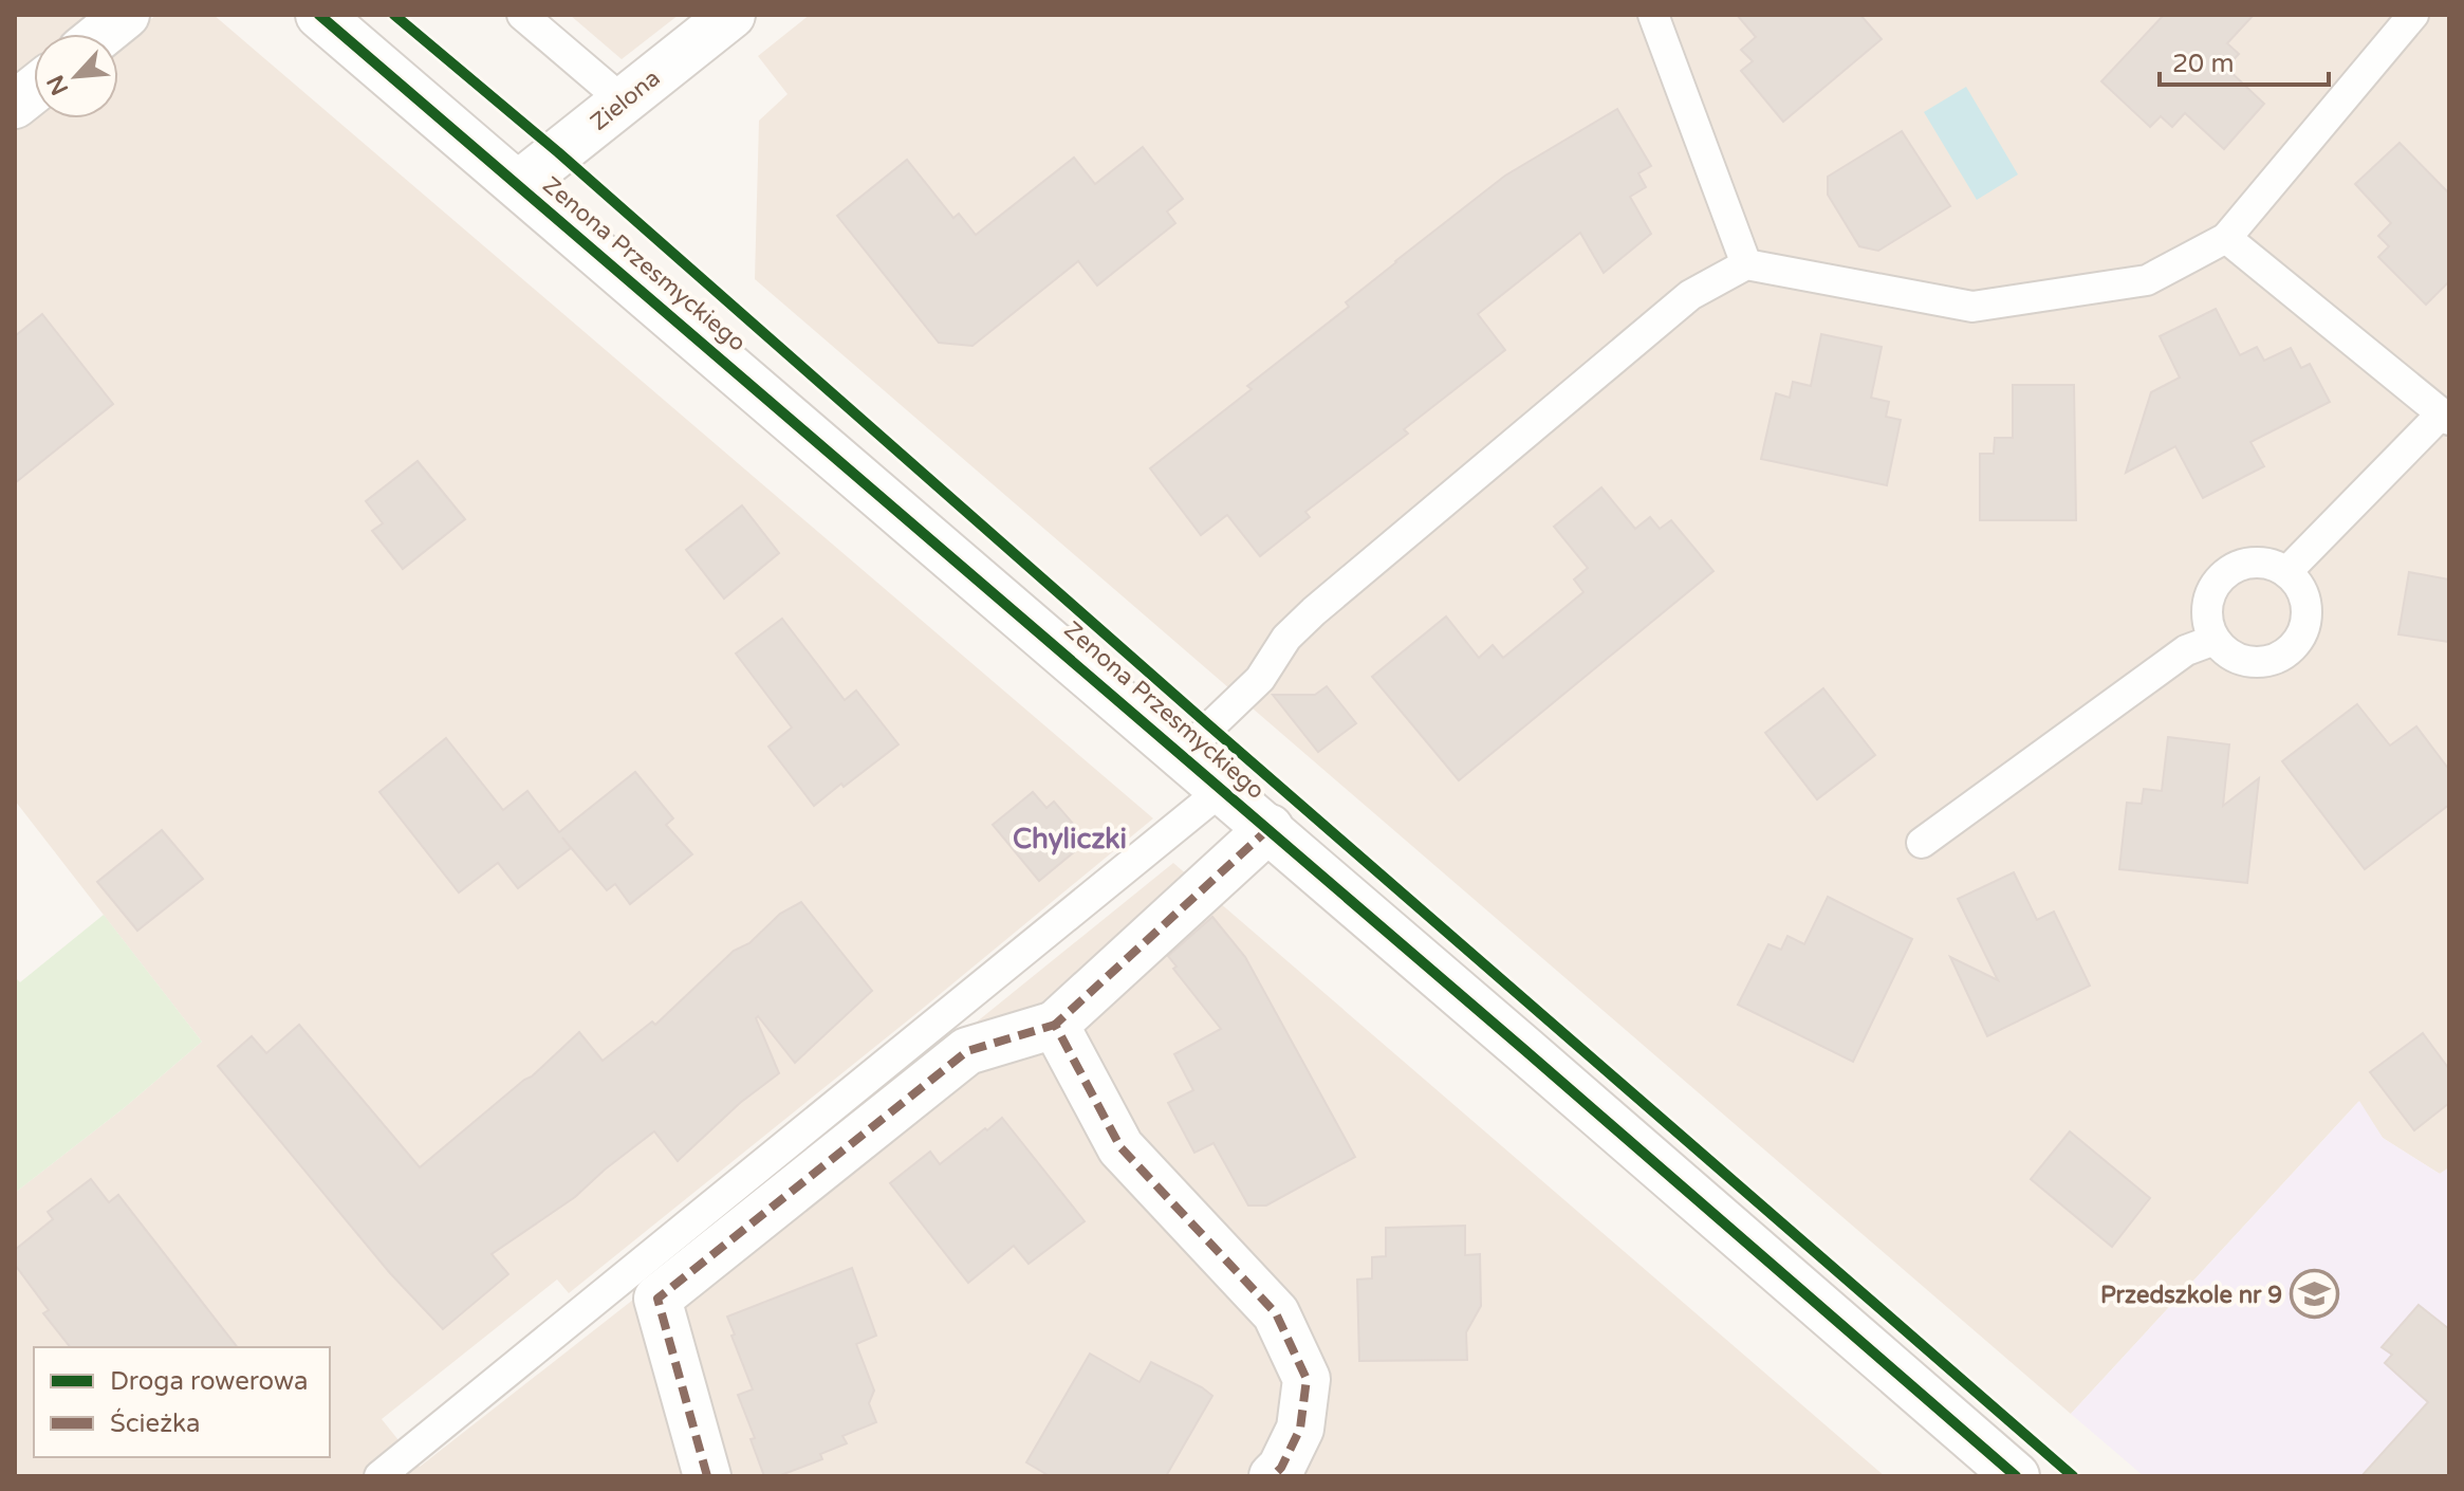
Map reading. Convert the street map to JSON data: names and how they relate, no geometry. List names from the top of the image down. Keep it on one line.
{"streets":{"street":["Zielona","Zenona Przesmyckiego"]},"crossings":[["Zielona","Zenona Przesmyckiego"]],"districts":["Chyliczki"],"places":{"school or university":["Przedszkole nr 9"]},"legend":["Droga rowerowa","Ścieżka"],"scale_bar":"20 m","north":"bottom left"}
